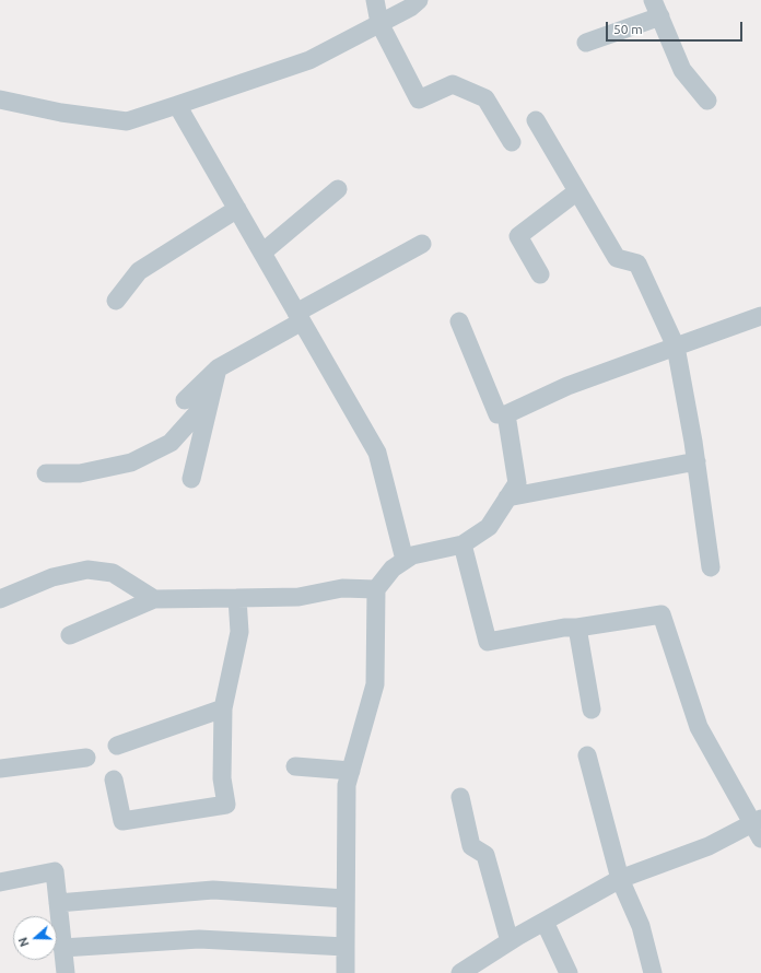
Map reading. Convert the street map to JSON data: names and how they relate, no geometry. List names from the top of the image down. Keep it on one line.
{"scale_bar":"50 m","north":"left"}
